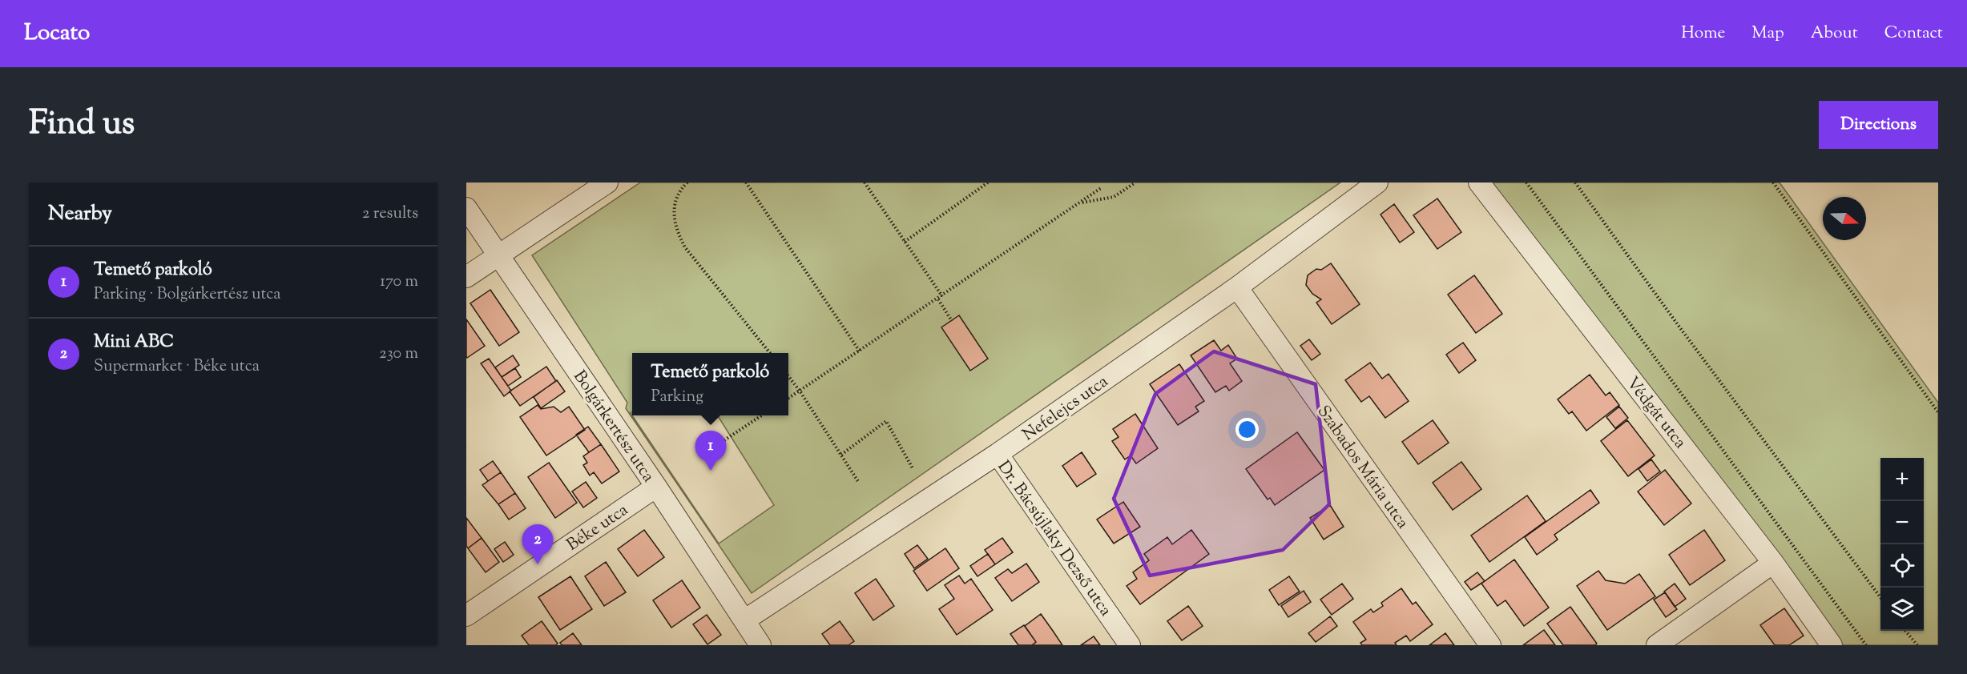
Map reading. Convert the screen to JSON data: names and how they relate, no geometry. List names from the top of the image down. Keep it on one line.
{"streets":{"street":["Nefelejcs utca","Védgát utca","Bolgárkertész utca","Szabados Mária utca","Béke utca","Dr. Bácsújlaky Dezső utca"]},"crossings":[["Nefelejcs utca","Bolgárkertész utca"],["Nefelejcs utca","Szabados Mária utca"],["Nefelejcs utca","Dr. Bácsújlaky Dezső utca"],["Bolgárkertész utca","Béke utca"]],"north":"right","page":{"header":"Locato","nav":["Home","Map","About","Contact"],"title":"Find us","buttons":"Directions","heading":["Nearby","2 results"],"list":[{"mark":"1","name":"Temető parkoló","note":"Parking · Bolgárkertész utca","value":"170 m"},{"mark":"2","name":"Mini ABC","note":"Supermarket · Béke utca","value":"230 m"}],"popup":["Temető parkoló","Parking"],"pins":["1","2"],"map_buttons":["+","−"]}}
